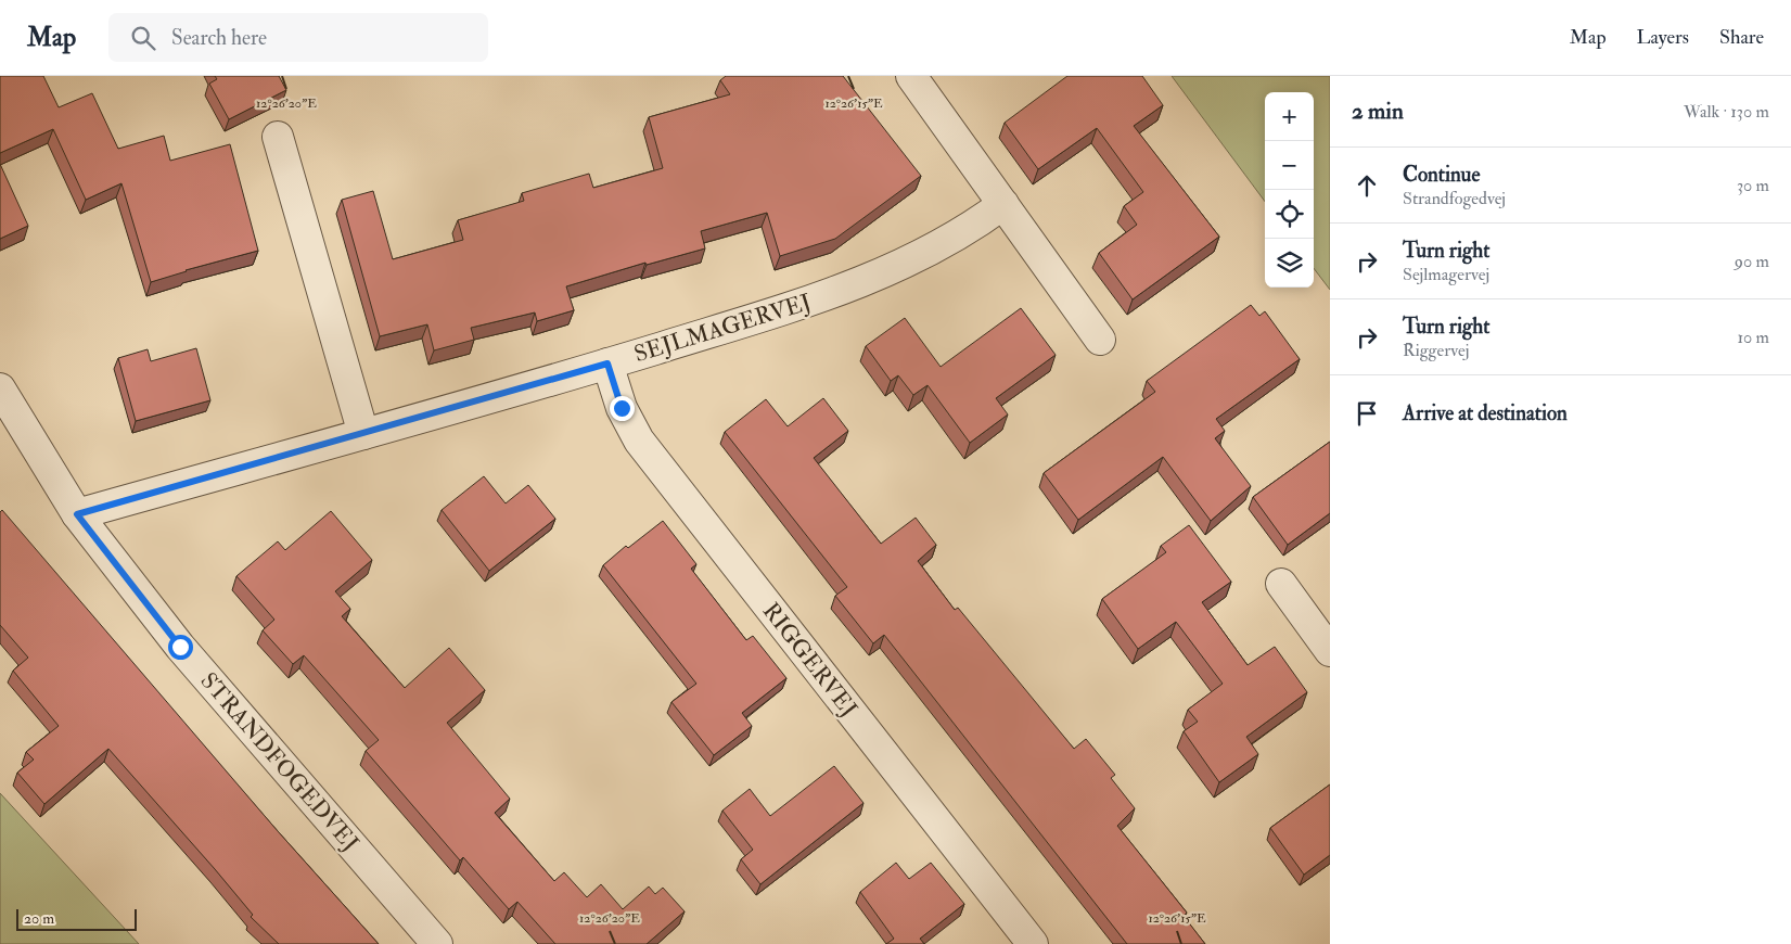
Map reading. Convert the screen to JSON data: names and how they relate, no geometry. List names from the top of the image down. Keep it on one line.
{"streets":{"street":["SEJLMAGERVEJ","RIGGERVEJ","STRANDFOGEDVEJ"]},"crossings":[["SEJLMAGERVEJ","RIGGERVEJ"],["SEJLMAGERVEJ","STRANDFOGEDVEJ"]],"scale_bar":"20 m","page":{"header":"Map","search":"Search here","nav":["Map","Layers","Share"],"heading":["2 min","Walk · 130 m"],"map_buttons":["+","−"],"list":[["Continue","Strandfogedvej","30 m"],["Turn right","Sejlmagervej","90 m"],["Turn right","Riggervej","10 m"],"Arrive at destination"],"scale":"20 m"},"coordinates":["12°26'20\"E","12°26'15\"E"]}
